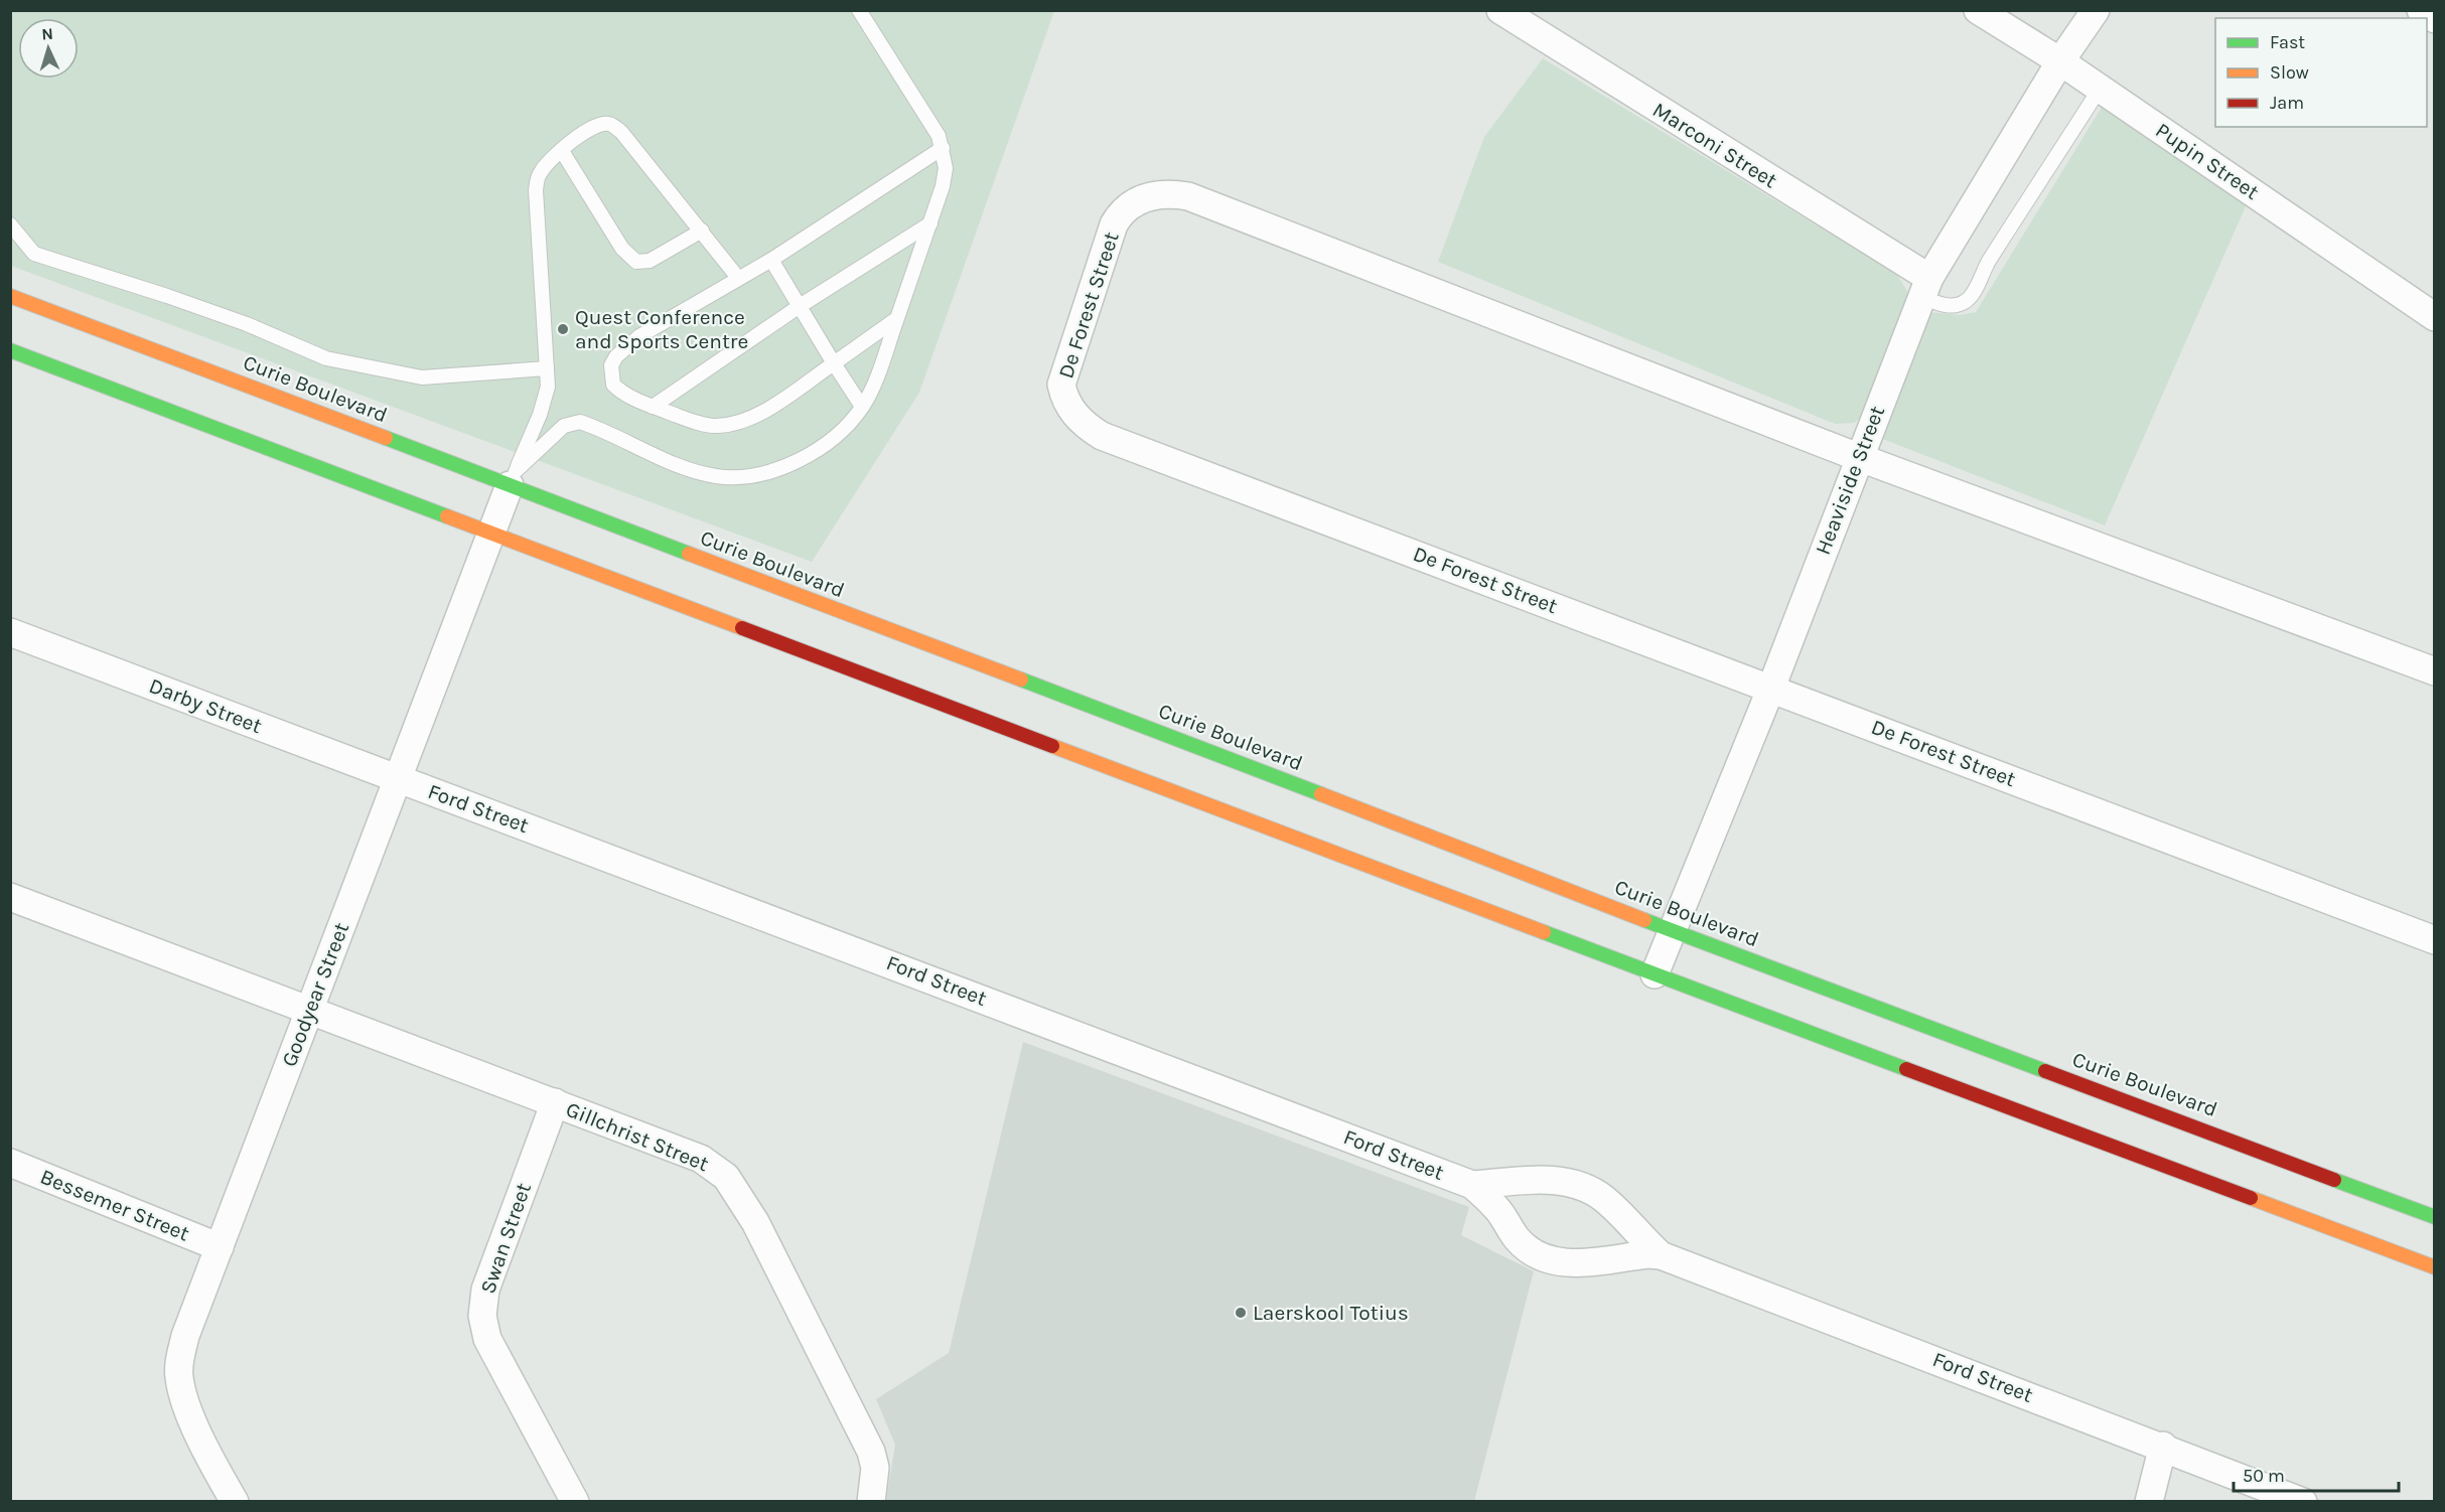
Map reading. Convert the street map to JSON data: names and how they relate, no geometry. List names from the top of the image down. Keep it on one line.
{"streets":{"street":["Marconi Street","Pupin Street","De Forest Street","Curie Boulevard","Heaviside Street","Darby Street","Ford Street","Goodyear Street","Gillchrist Street","Bessemer Street","Swan Street"]},"crossings":[["Marconi Street","Heaviside Street"],["Pupin Street","Heaviside Street"],["De Forest Street","Heaviside Street"],["Curie Boulevard","Heaviside Street"],["Curie Boulevard","Goodyear Street"],["Darby Street","Ford Street"],["Darby Street","Goodyear Street"],["Ford Street","Goodyear Street"],["Goodyear Street","Gillchrist Street"],["Goodyear Street","Bessemer Street"],["Gillchrist Street","Swan Street"]],"places":["Quest Conference and Sports Centre","Laerskool Totius"],"legend":["Fast","Slow","Jam"],"scale_bar":"50 m","north":"top"}
